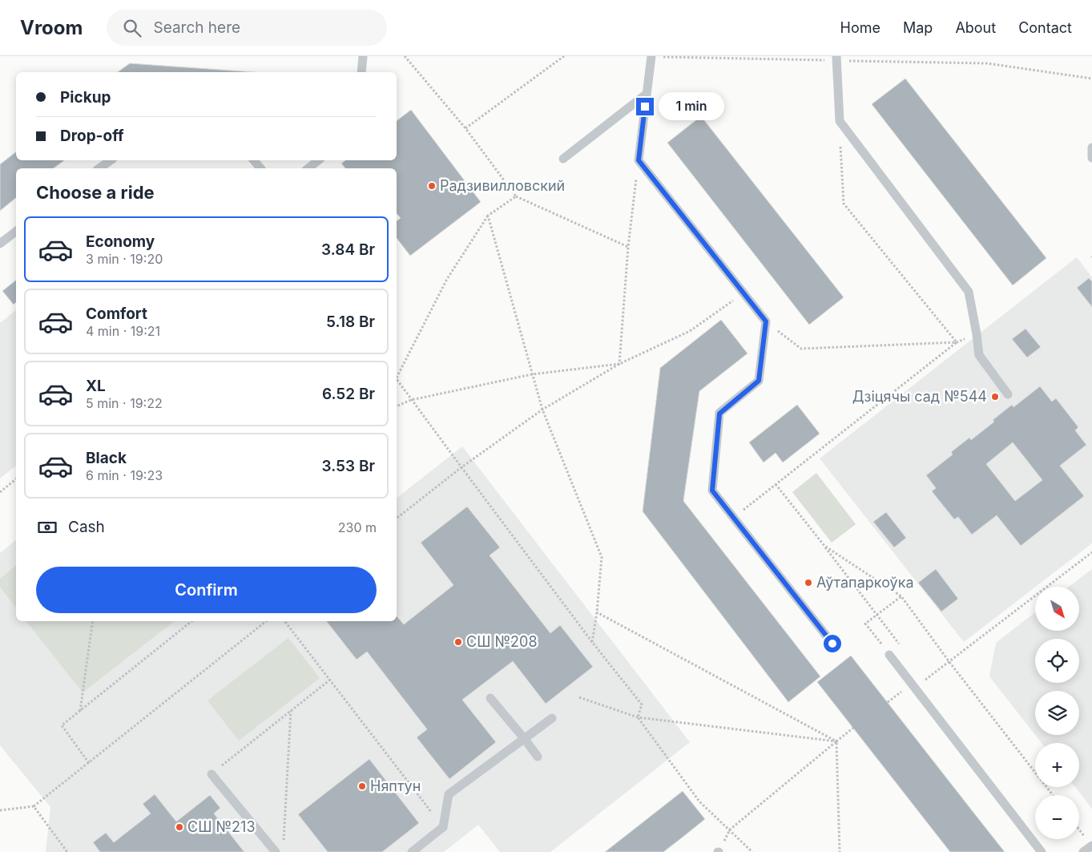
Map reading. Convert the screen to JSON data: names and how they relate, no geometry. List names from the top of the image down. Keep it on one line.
{"places":["Радзивилловский","Дзіцячы сад №544","Аўтапаркоўка","СШ №208","Няптун","СШ №213"],"north":"bottom right","page":{"header":"Vroom","search":"Search here","nav":["Home","Map","About","Contact"],"banner":["Pickup","Drop-off"],"bubble":"1 min","heading":"Choose a ride","list":[{"name":"Economy","note":"3 min · 19:20","value":"3.84 Br"},{"name":"Comfort","note":"4 min · 19:21","value":"5.18 Br"},{"name":"XL","note":"5 min · 19:22","value":"6.52 Br"},{"name":"Black","note":"6 min · 19:23","value":"3.53 Br"}],"pay":["Cash","230 m"],"buttons":"Confirm","map_buttons":["+","−"]}}
